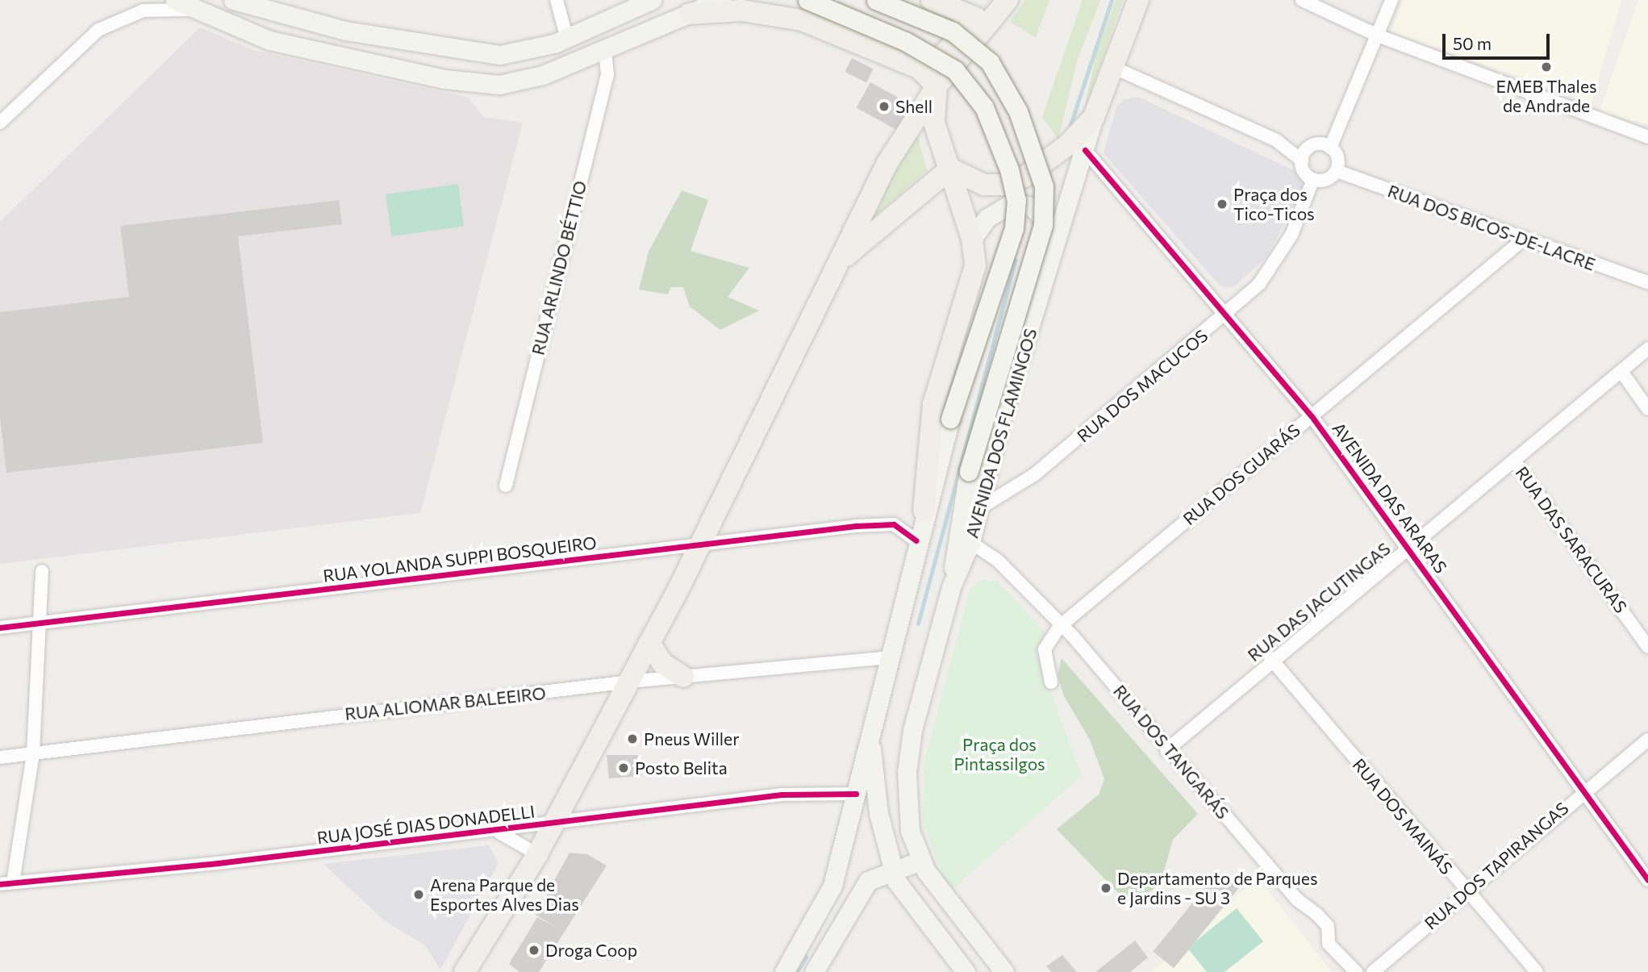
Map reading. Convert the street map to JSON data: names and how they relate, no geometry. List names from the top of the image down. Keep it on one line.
{"streets":{"main road":["AVENIDA DOS FLAMINGOS"],"street":["RUA DOS BICOS-DE-LACRE","RUA ARLINDO BÉTTIO","RUA DOS MACUCOS","RUA DOS GUARÁS","AVENIDA DAS ARARAS","RUA DAS SARACURAS","RUA YOLANDA SUPPI BOSQUEIRO","RUA DAS JACUTINGAS","RUA ALIOMAR BALEEIRO","RUA DOS TANGARÁS","RUA DOS MAINÁS","RUA JOSÉ DIAS DONADELLI","RUA DOS TAPIRANGAS"]},"crossings":[["RUA DOS BICOS-DE-LACRE","RUA DOS MACUCOS"],["RUA DOS BICOS-DE-LACRE","RUA DOS GUARÁS"],["RUA DOS MACUCOS","AVENIDA DOS FLAMINGOS"],["RUA DOS MACUCOS","AVENIDA DAS ARARAS"],["AVENIDA DOS FLAMINGOS","AVENIDA DAS ARARAS"],["AVENIDA DOS FLAMINGOS","RUA DOS TANGARÁS"],["RUA DOS GUARÁS","AVENIDA DAS ARARAS"],["RUA DOS GUARÁS","RUA DOS TANGARÁS"],["AVENIDA DAS ARARAS","RUA DAS JACUTINGAS"],["AVENIDA DAS ARARAS","RUA DOS TAPIRANGAS"],["RUA DAS SARACURAS","RUA DAS JACUTINGAS"],["RUA DAS JACUTINGAS","RUA DOS TANGARÁS"],["RUA DAS JACUTINGAS","RUA DOS MAINÁS"],["RUA DOS MAINÁS","RUA DOS TAPIRANGAS"]],"parks":["Praça dos Pintassilgos"],"places":["EMEB Thales de Andrade","Shell","Praça dos Tico-Ticos","Pneus Willer","Posto Belita","Departamento de Parques e Jardins - SU 3","Arena Parque de Esportes Alves Dias","Droga Coop"],"scale_bar":"50 m"}
